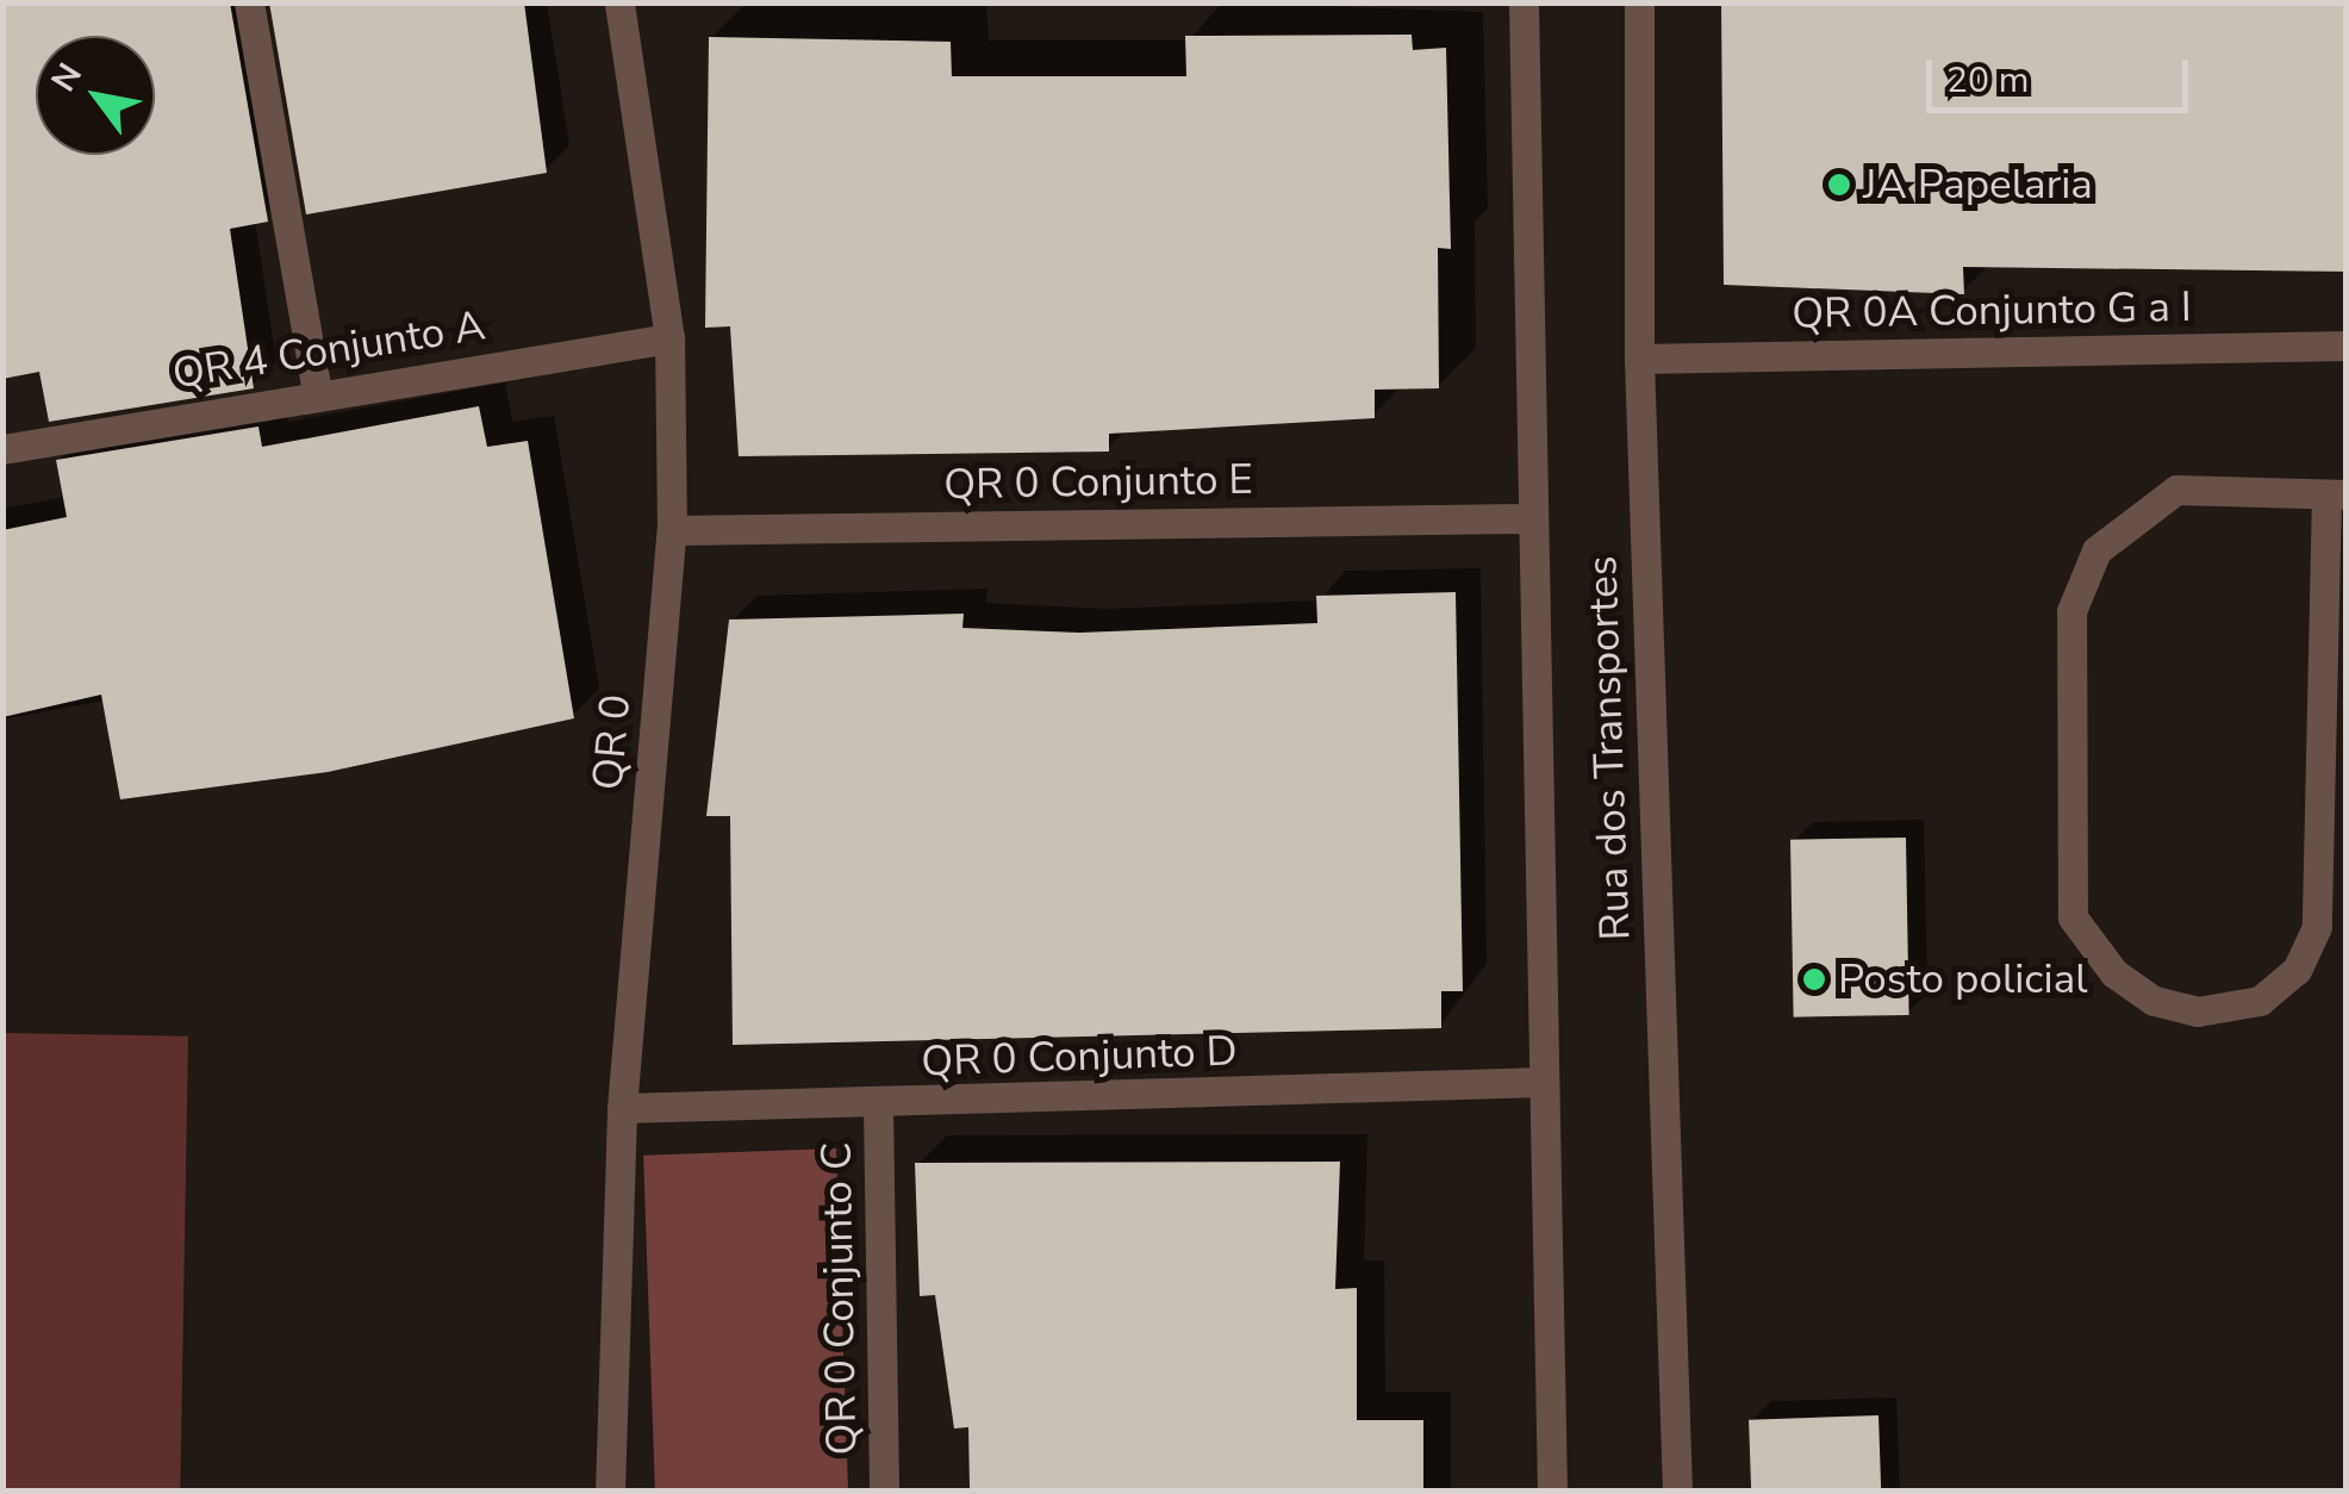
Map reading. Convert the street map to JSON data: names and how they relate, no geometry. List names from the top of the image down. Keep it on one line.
{"streets":{"street":["QR 0A Conjunto G a I","QR 4 Conjunto A","QR 0 Conjunto E","QR 0","Rua dos Transportes","QR 0 Conjunto D","QR 0 Conjunto C"]},"crossings":[["QR 0A Conjunto G a I","Rua dos Transportes"],["QR 4 Conjunto A","QR 0"],["QR 0 Conjunto E","QR 0"],["QR 0 Conjunto E","Rua dos Transportes"],["QR 0","QR 0 Conjunto D"],["Rua dos Transportes","QR 0 Conjunto D"],["QR 0 Conjunto D","QR 0 Conjunto C"]],"places":["JA Papelaria","Posto policial"],"scale_bar":"20 m","north":"top left"}
